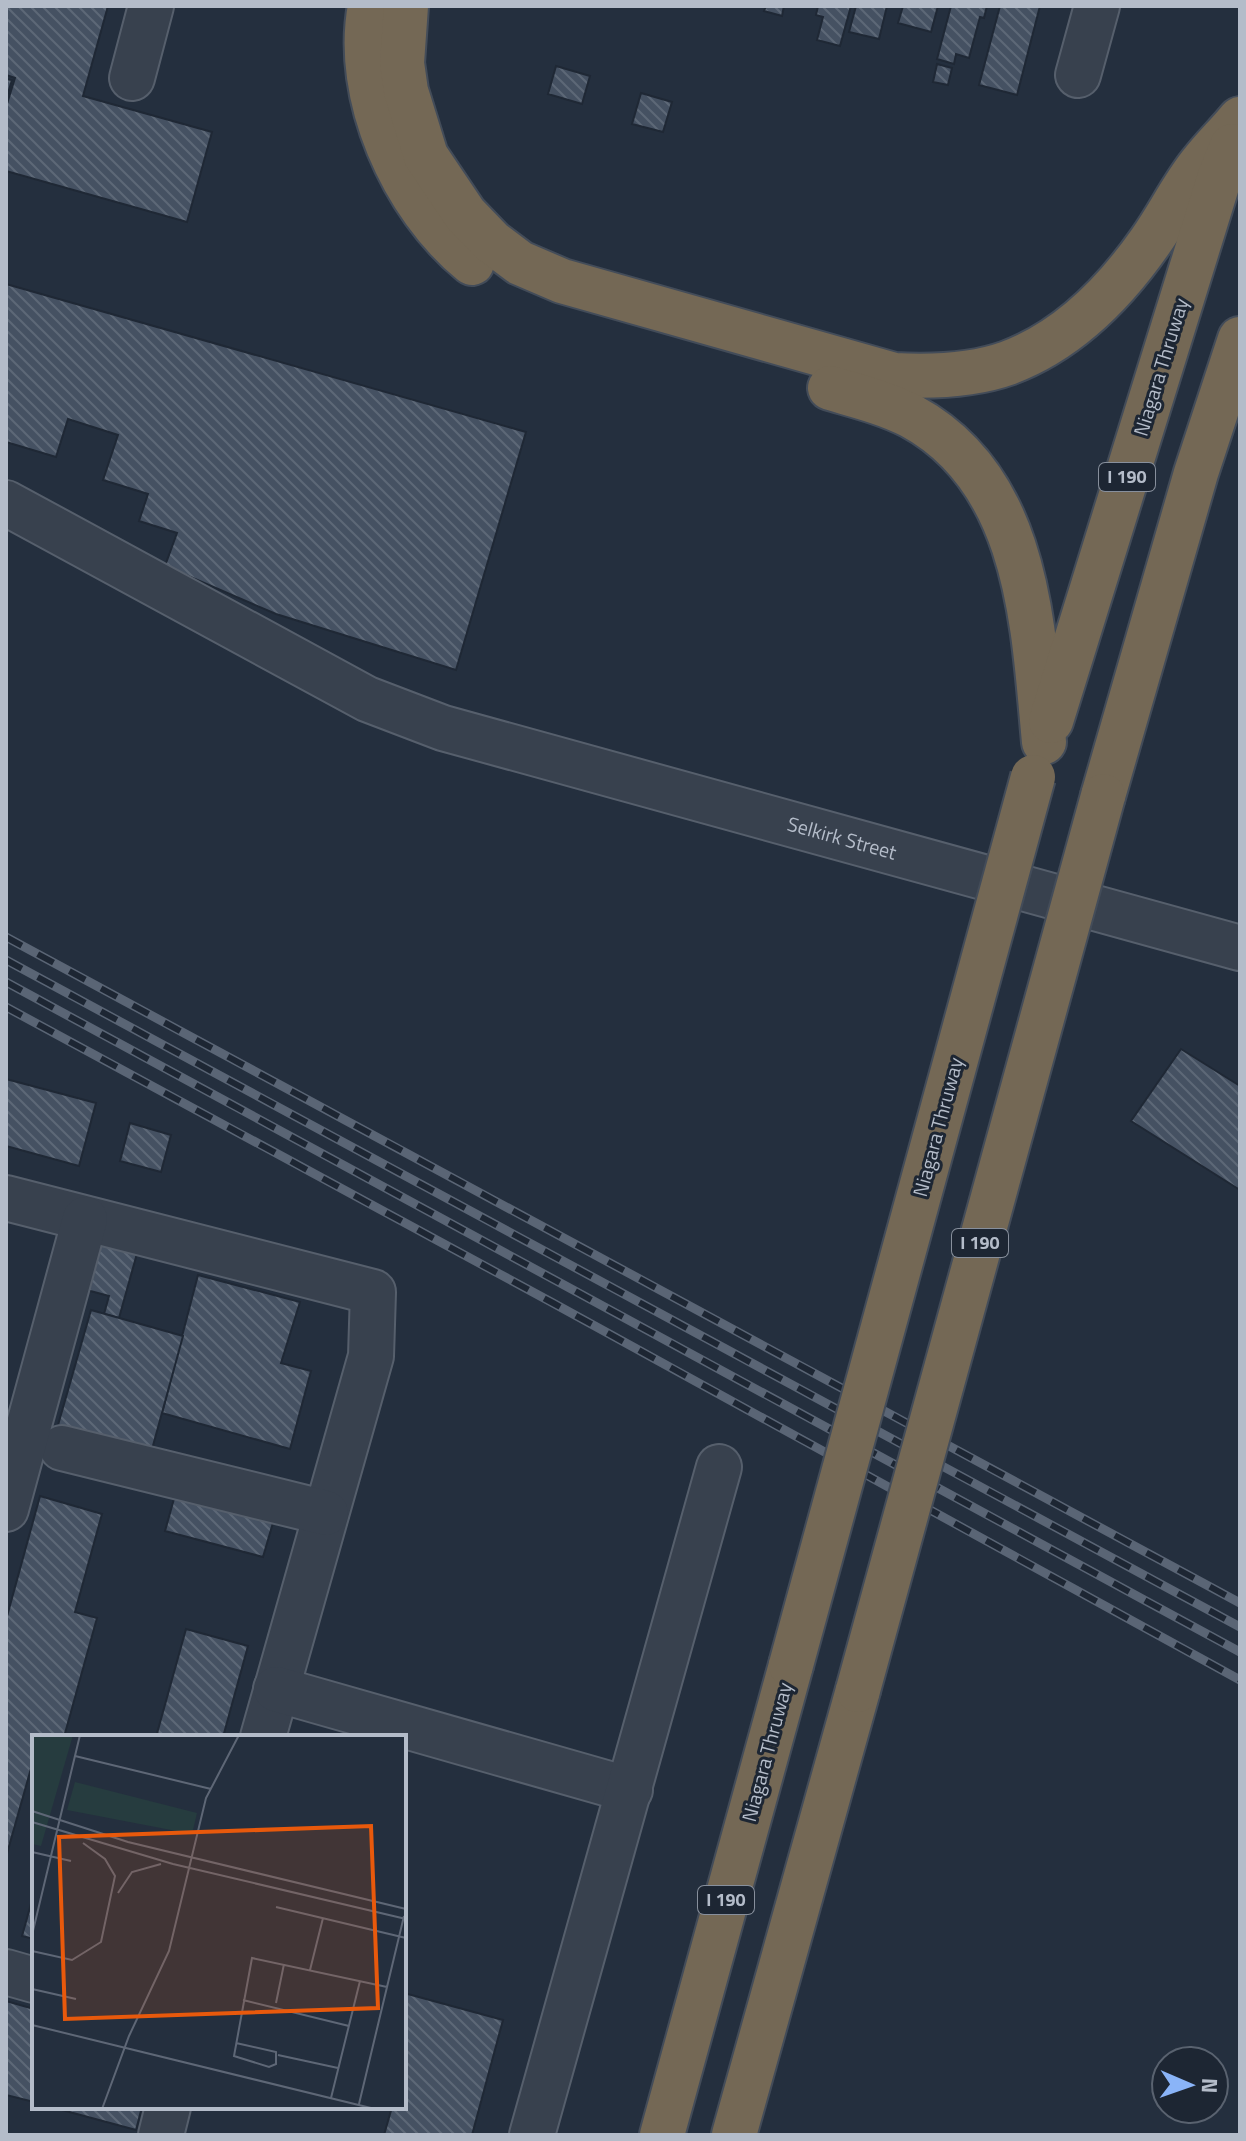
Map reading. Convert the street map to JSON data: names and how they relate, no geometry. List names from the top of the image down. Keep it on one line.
{"streets":{"highway":["Niagara Thruway","I 190"],"street":["Selkirk Street"]},"north":"right"}
